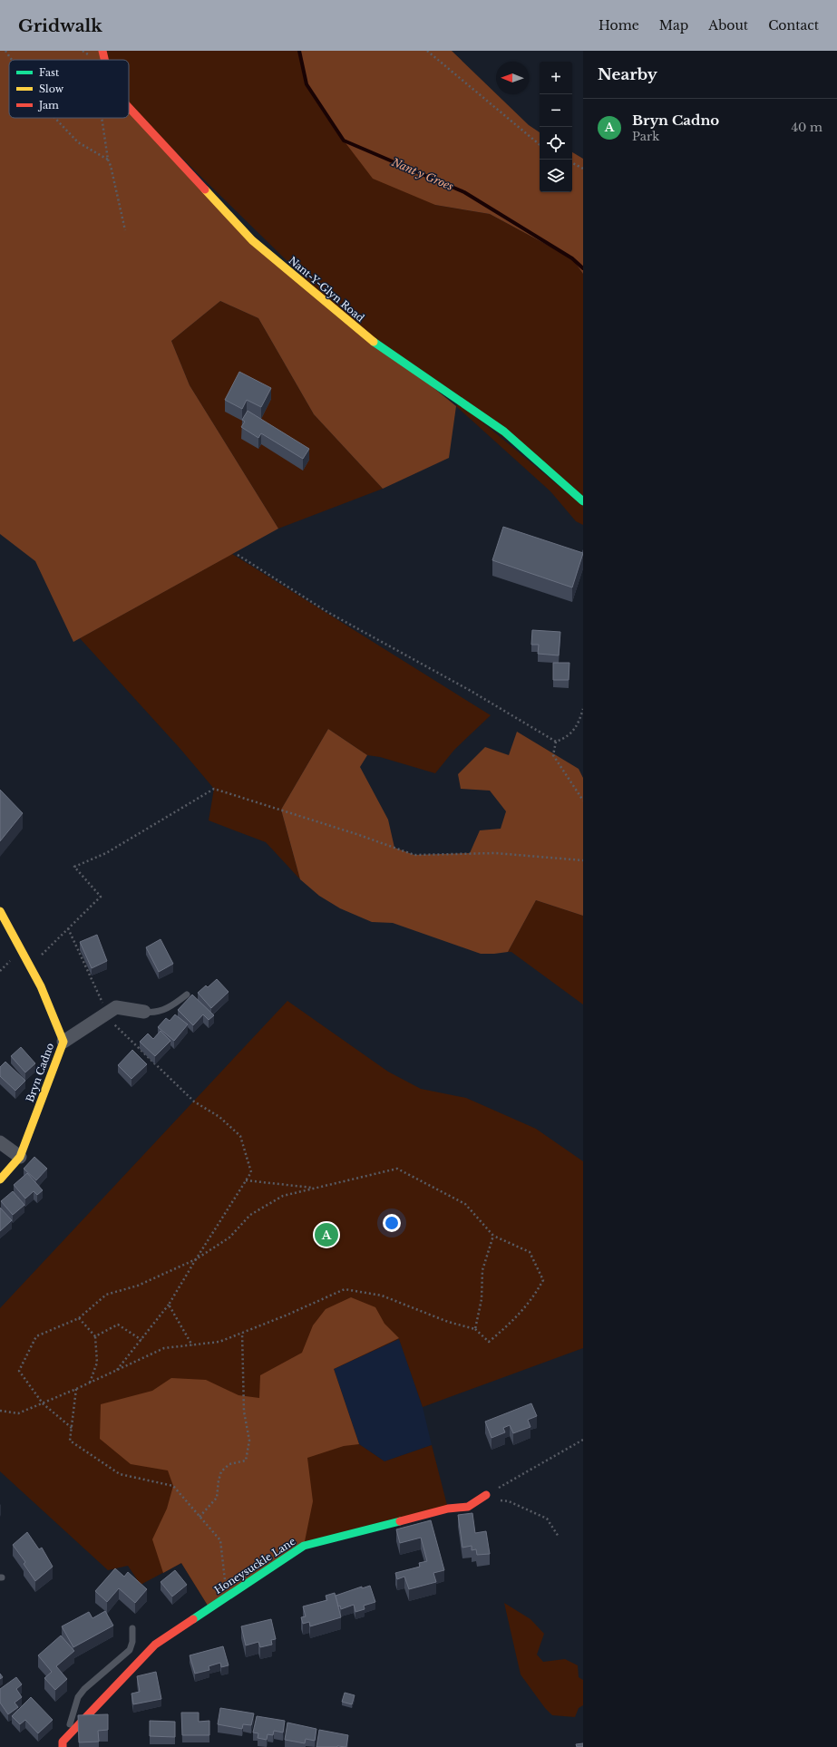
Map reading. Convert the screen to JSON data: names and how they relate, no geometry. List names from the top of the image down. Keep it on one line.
{"streets":{"street":["Nant-Y-Glyn Road","Bryn Cadno","Honeysuckle Lane"]},"water":["Nant y Groes"],"legend":["Fast","Slow","Jam"],"north":"left","page":{"header":"Gridwalk","nav":["Home","Map","About","Contact"],"heading":"Nearby","map_buttons":["+","−"],"list":[{"mark":"A","name":"Bryn Cadno","note":"Park","value":"40 m"}],"pins":"A"}}
